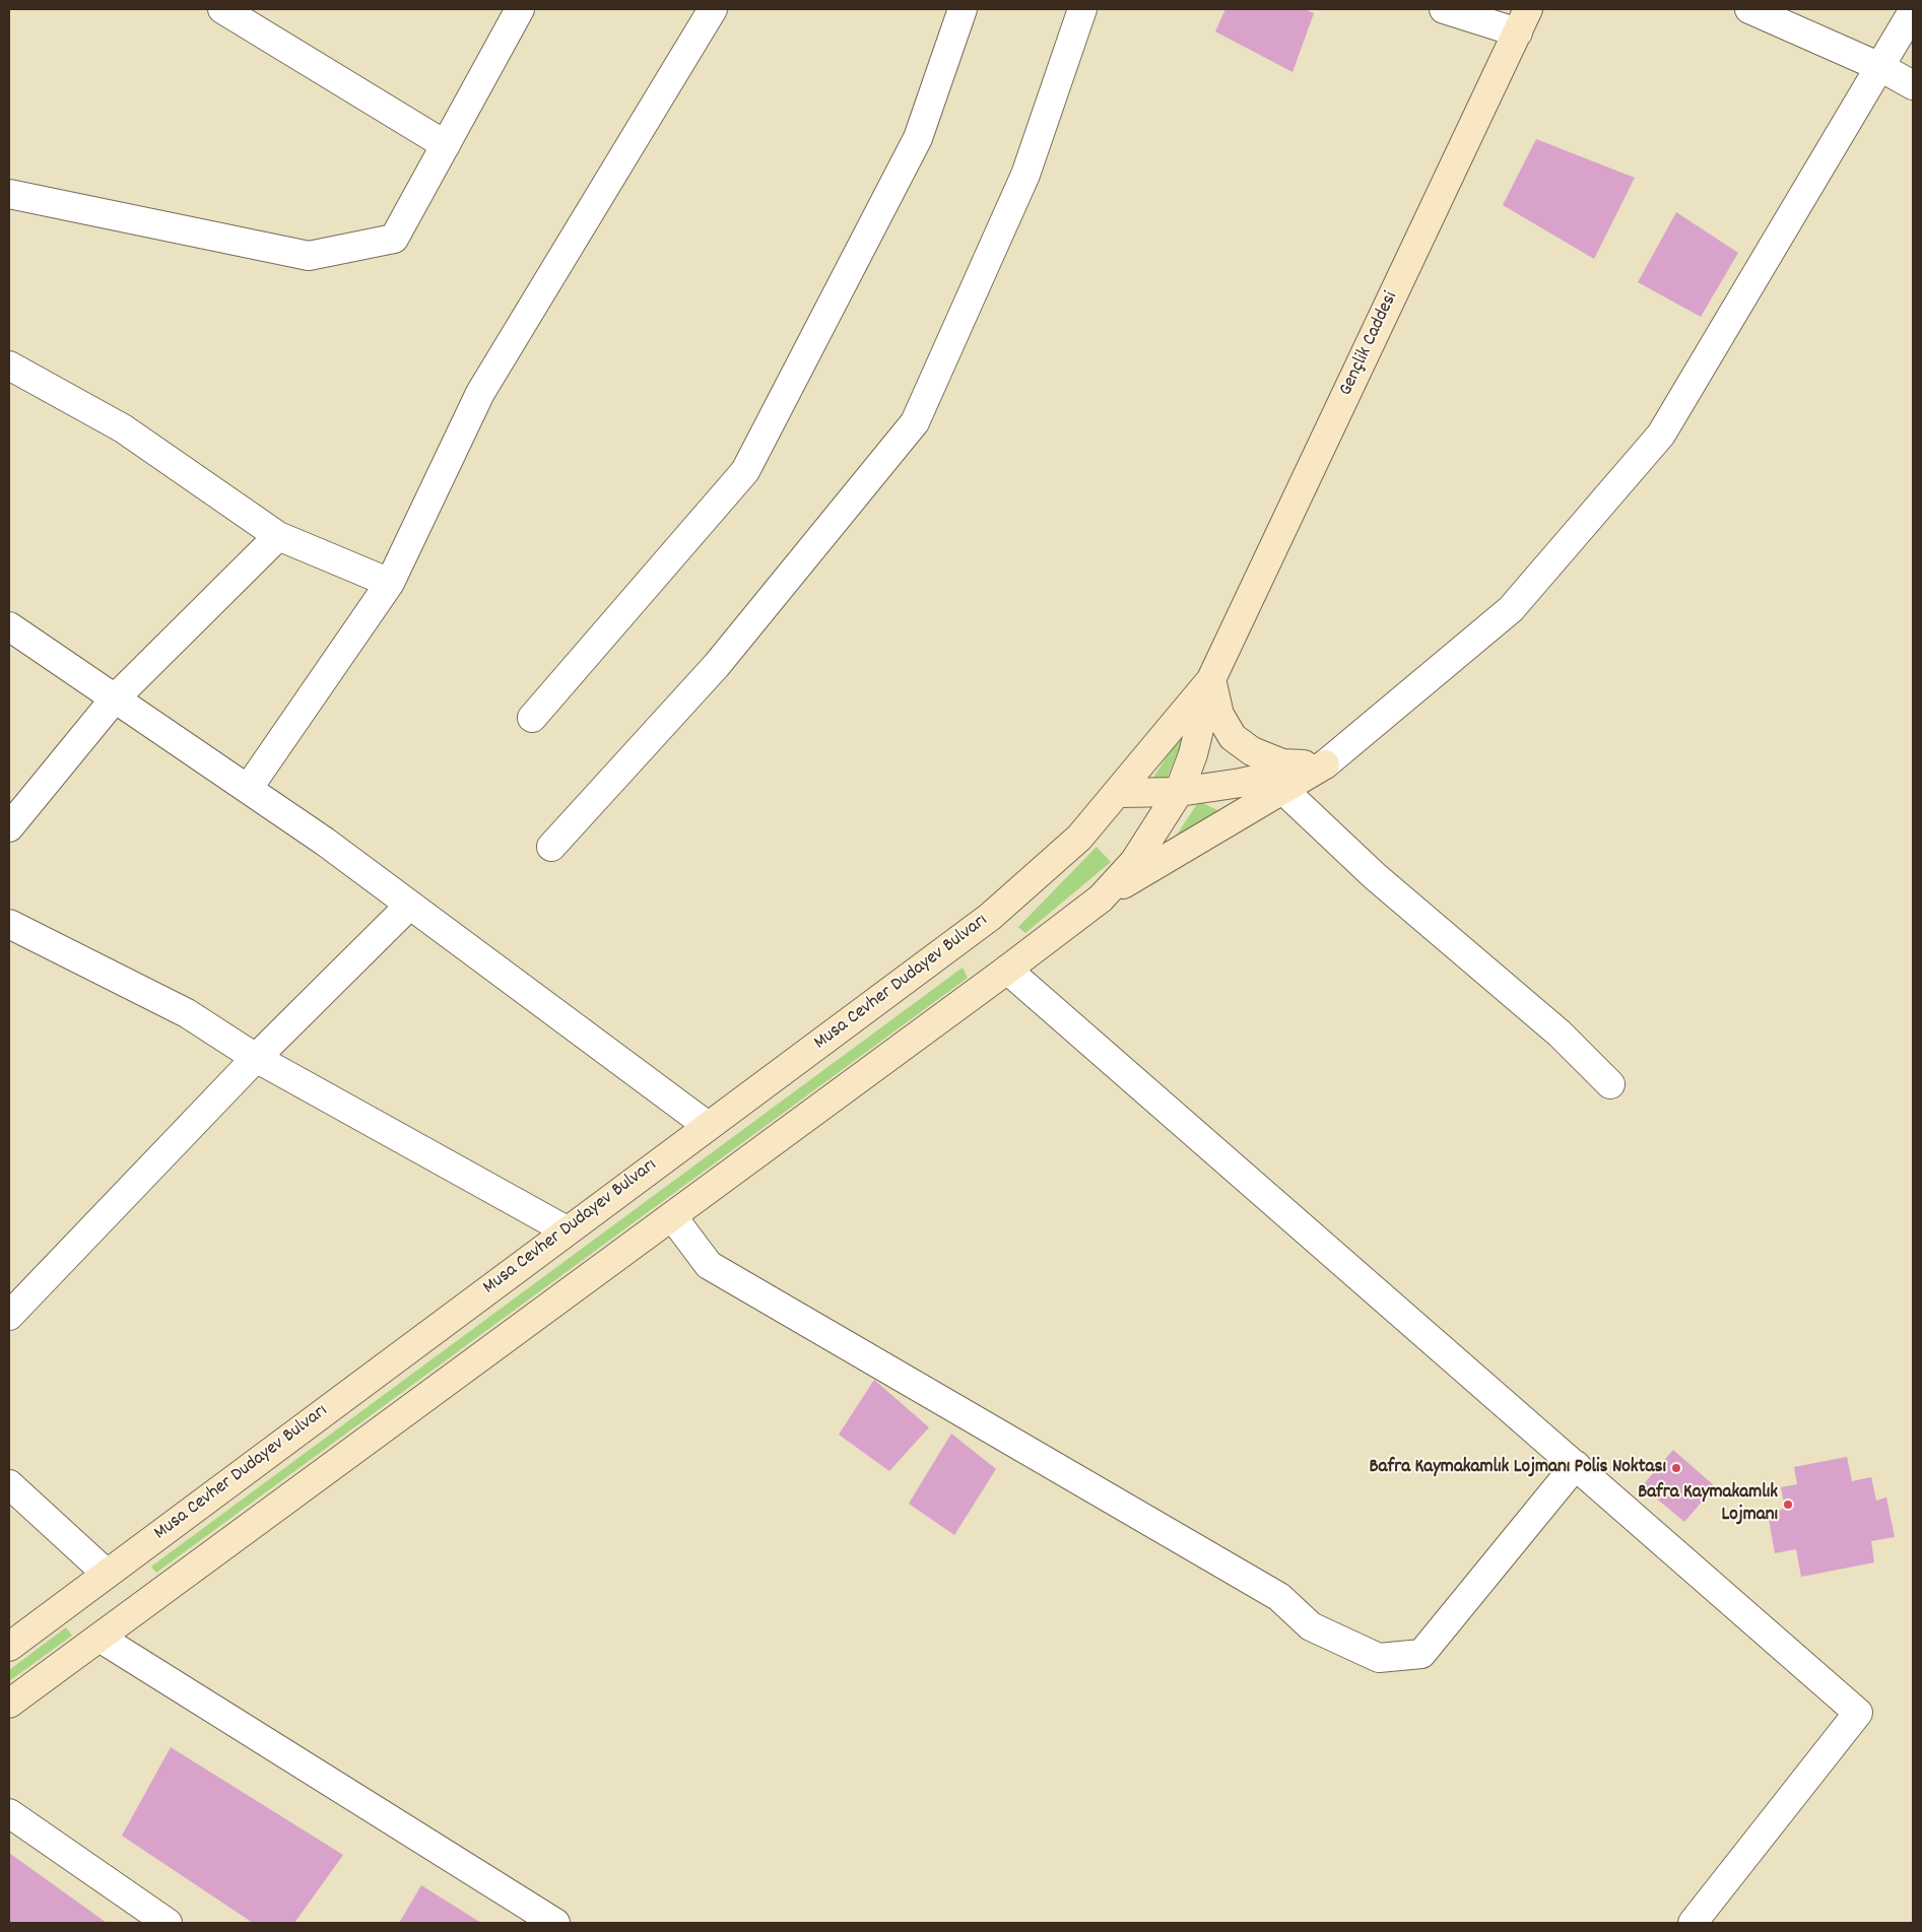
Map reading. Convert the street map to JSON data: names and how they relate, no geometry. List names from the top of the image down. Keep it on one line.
{"streets":{"main road":["Gençlik Caddesi","Musa Cevher Dudayev Bulvarı"]},"crossings":[["Gençlik Caddesi","Musa Cevher Dudayev Bulvarı"]],"places":["Bafra Kaymakamlık Lojmanı Polis Noktası","Bafra Kaymakamlık Lojmanı"]}
